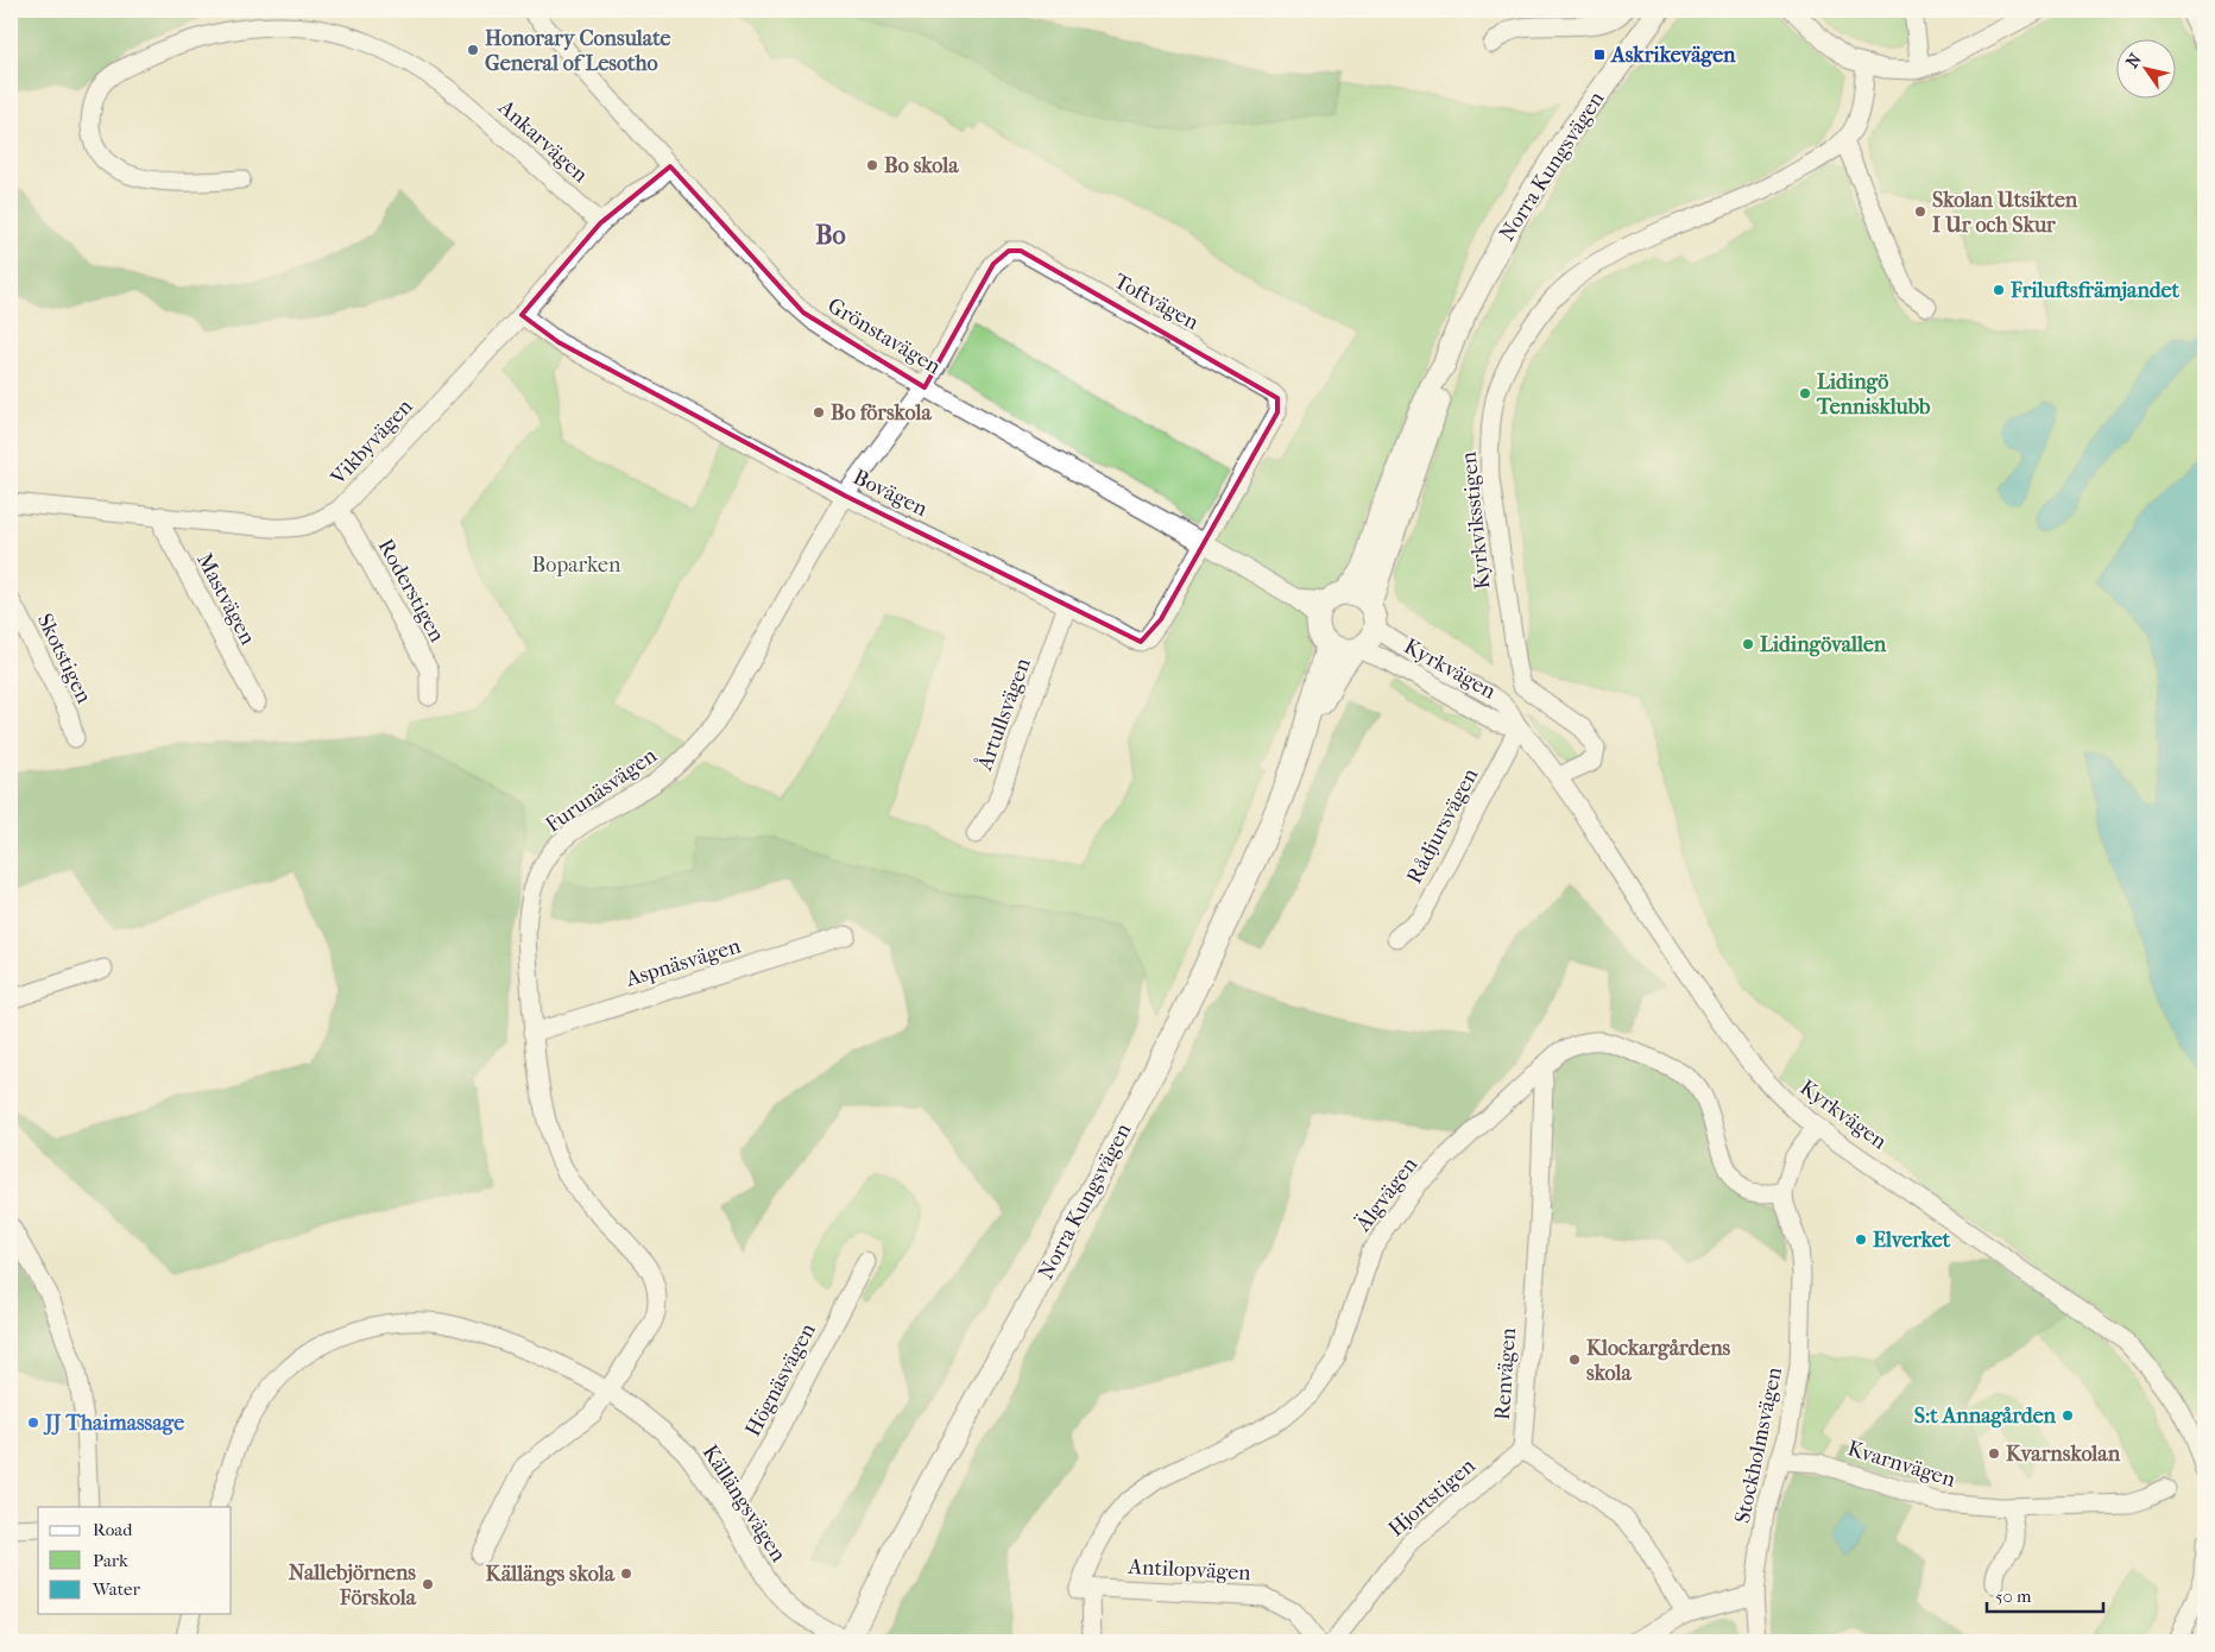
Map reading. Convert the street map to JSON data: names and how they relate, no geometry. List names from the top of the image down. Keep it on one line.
{"streets":{"main road":["Norra Kungsvägen"],"street":["Ankarvägen","Toftvägen","Grönstavägen","Vikbyvägen","Bovägen","Kyrkviksstigen","Roderstigen","Mastvägen","Skotstigen","Kyrkvägen","Årtullsvägen","Furunäsvägen","Rådjursvägen","Aspnäsvägen","Älgvägen","Renvägen","Högnäsvägen","Stockholmsvägen","Kvarnvägen","Hjortstigen","Källängsvägen","Antilopvägen"]},"crossings":[["Ankarvägen","Vikbyvägen"],["Norra Kungsvägen","Grönstavägen"],["Norra Kungsvägen","Kyrkvägen"],["Norra Kungsvägen","Källängsvägen"],["Toftvägen","Grönstavägen"],["Toftvägen","Bovägen"],["Toftvägen","Furunäsvägen"],["Grönstavägen","Vikbyvägen"],["Grönstavägen","Bovägen"],["Grönstavägen","Kyrkvägen"],["Grönstavägen","Furunäsvägen"],["Vikbyvägen","Bovägen"],["Vikbyvägen","Roderstigen"],["Vikbyvägen","Mastvägen"],["Bovägen","Årtullsvägen"],["Bovägen","Furunäsvägen"],["Kyrkviksstigen","Kyrkvägen"],["Kyrkvägen","Rådjursvägen"],["Furunäsvägen","Aspnäsvägen"],["Furunäsvägen","Källängsvägen"],["Älgvägen","Renvägen"],["Älgvägen","Stockholmsvägen"],["Älgvägen","Antilopvägen"],["Renvägen","Hjortstigen"],["Högnäsvägen","Källängsvägen"],["Stockholmsvägen","Kvarnvägen"]],"districts":["Bo"],"parks":["Boparken"],"places":{"other":["Honorary Consulate General of Lesotho","Bo skola","Skolan Utsikten I Ur och Skur","Friluftsfrämjandet","Lidingö Tennisklubb","Bo förskola","Lidingövallen","Elverket","Klockargårdens skola","S:t Annagården","JJ Thaimassage","Kvarnskolan","Källängs skola","Nallebjörnens Förskola"],"transit":["Askrikevägen"]},"legend":["Road","Park","Water"],"scale_bar":"50 m","north":"top left"}
